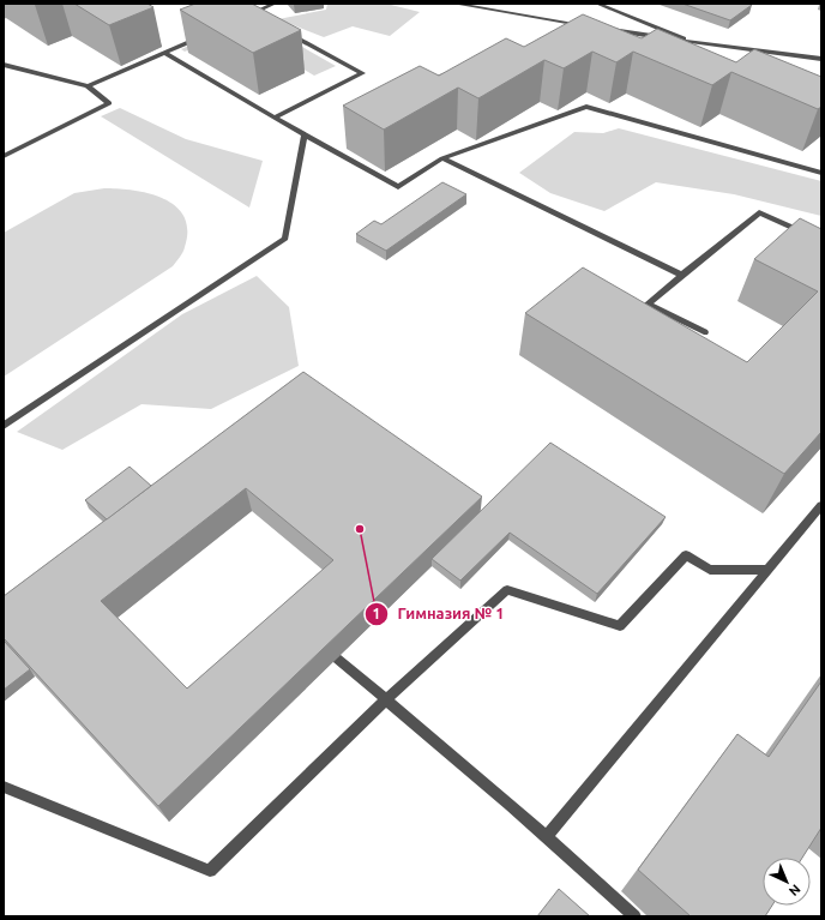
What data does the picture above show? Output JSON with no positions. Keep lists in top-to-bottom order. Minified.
{"places":["Гимназия № 1"],"north":"bottom right"}
